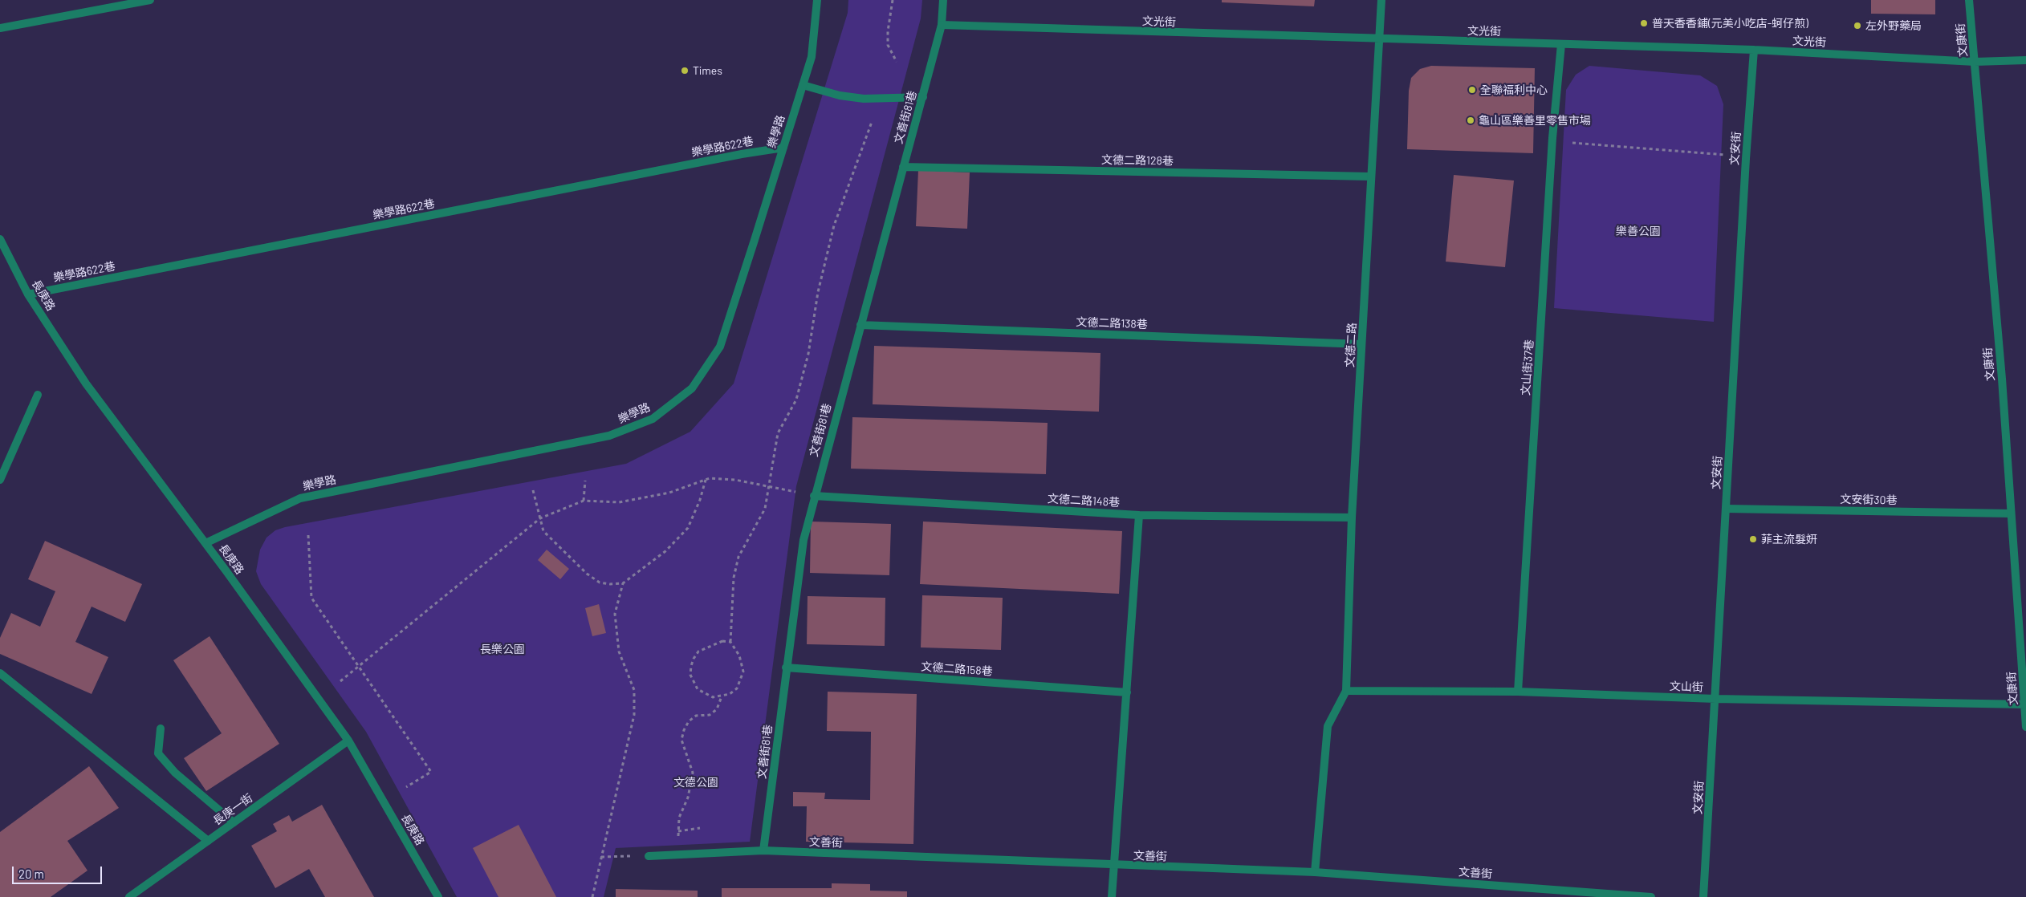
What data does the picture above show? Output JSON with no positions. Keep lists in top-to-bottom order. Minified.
{"streets":{"street":["文光街","文康街","文善街81巷","樂學路","樂學路622巷","文安街","文德二路128巷","長庚路","文德二路138巷","文德二路","文山街37巷","文安街30巷","文德二路148巷","文德二路158巷","文山街","長庚一街","文善街"]},"crossings":[["文光街","文康街"],["文光街","文善街81巷"],["文光街","文安街"],["文光街","文德二路"],["文光街","文山街37巷"],["文康街","文安街30巷"],["文康街","文山街"],["文善街81巷","文德二路128巷"],["文善街81巷","文德二路138巷"],["文善街81巷","文德二路148巷"],["文善街81巷","文德二路158巷"],["文善街81巷","文善街"],["樂學路","樂學路622巷"],["樂學路","長庚路"],["樂學路622巷","長庚路"],["文安街","文安街30巷"],["文安街","文山街"],["文德二路128巷","文德二路"],["長庚路","長庚一街"],["文德二路138巷","文德二路"],["文德二路","文德二路148巷"],["文德二路","文山街"],["文山街37巷","文山街"]],"parks":["樂善公園","長樂公園","文德公園"],"places":["普天香香鋪(元美小吃店-蚵仔煎)","左外野藥局","Times","全聯福利中心","龜山區樂善里零售市場","菲主流髮妍"],"scale_bar":"20 m"}
